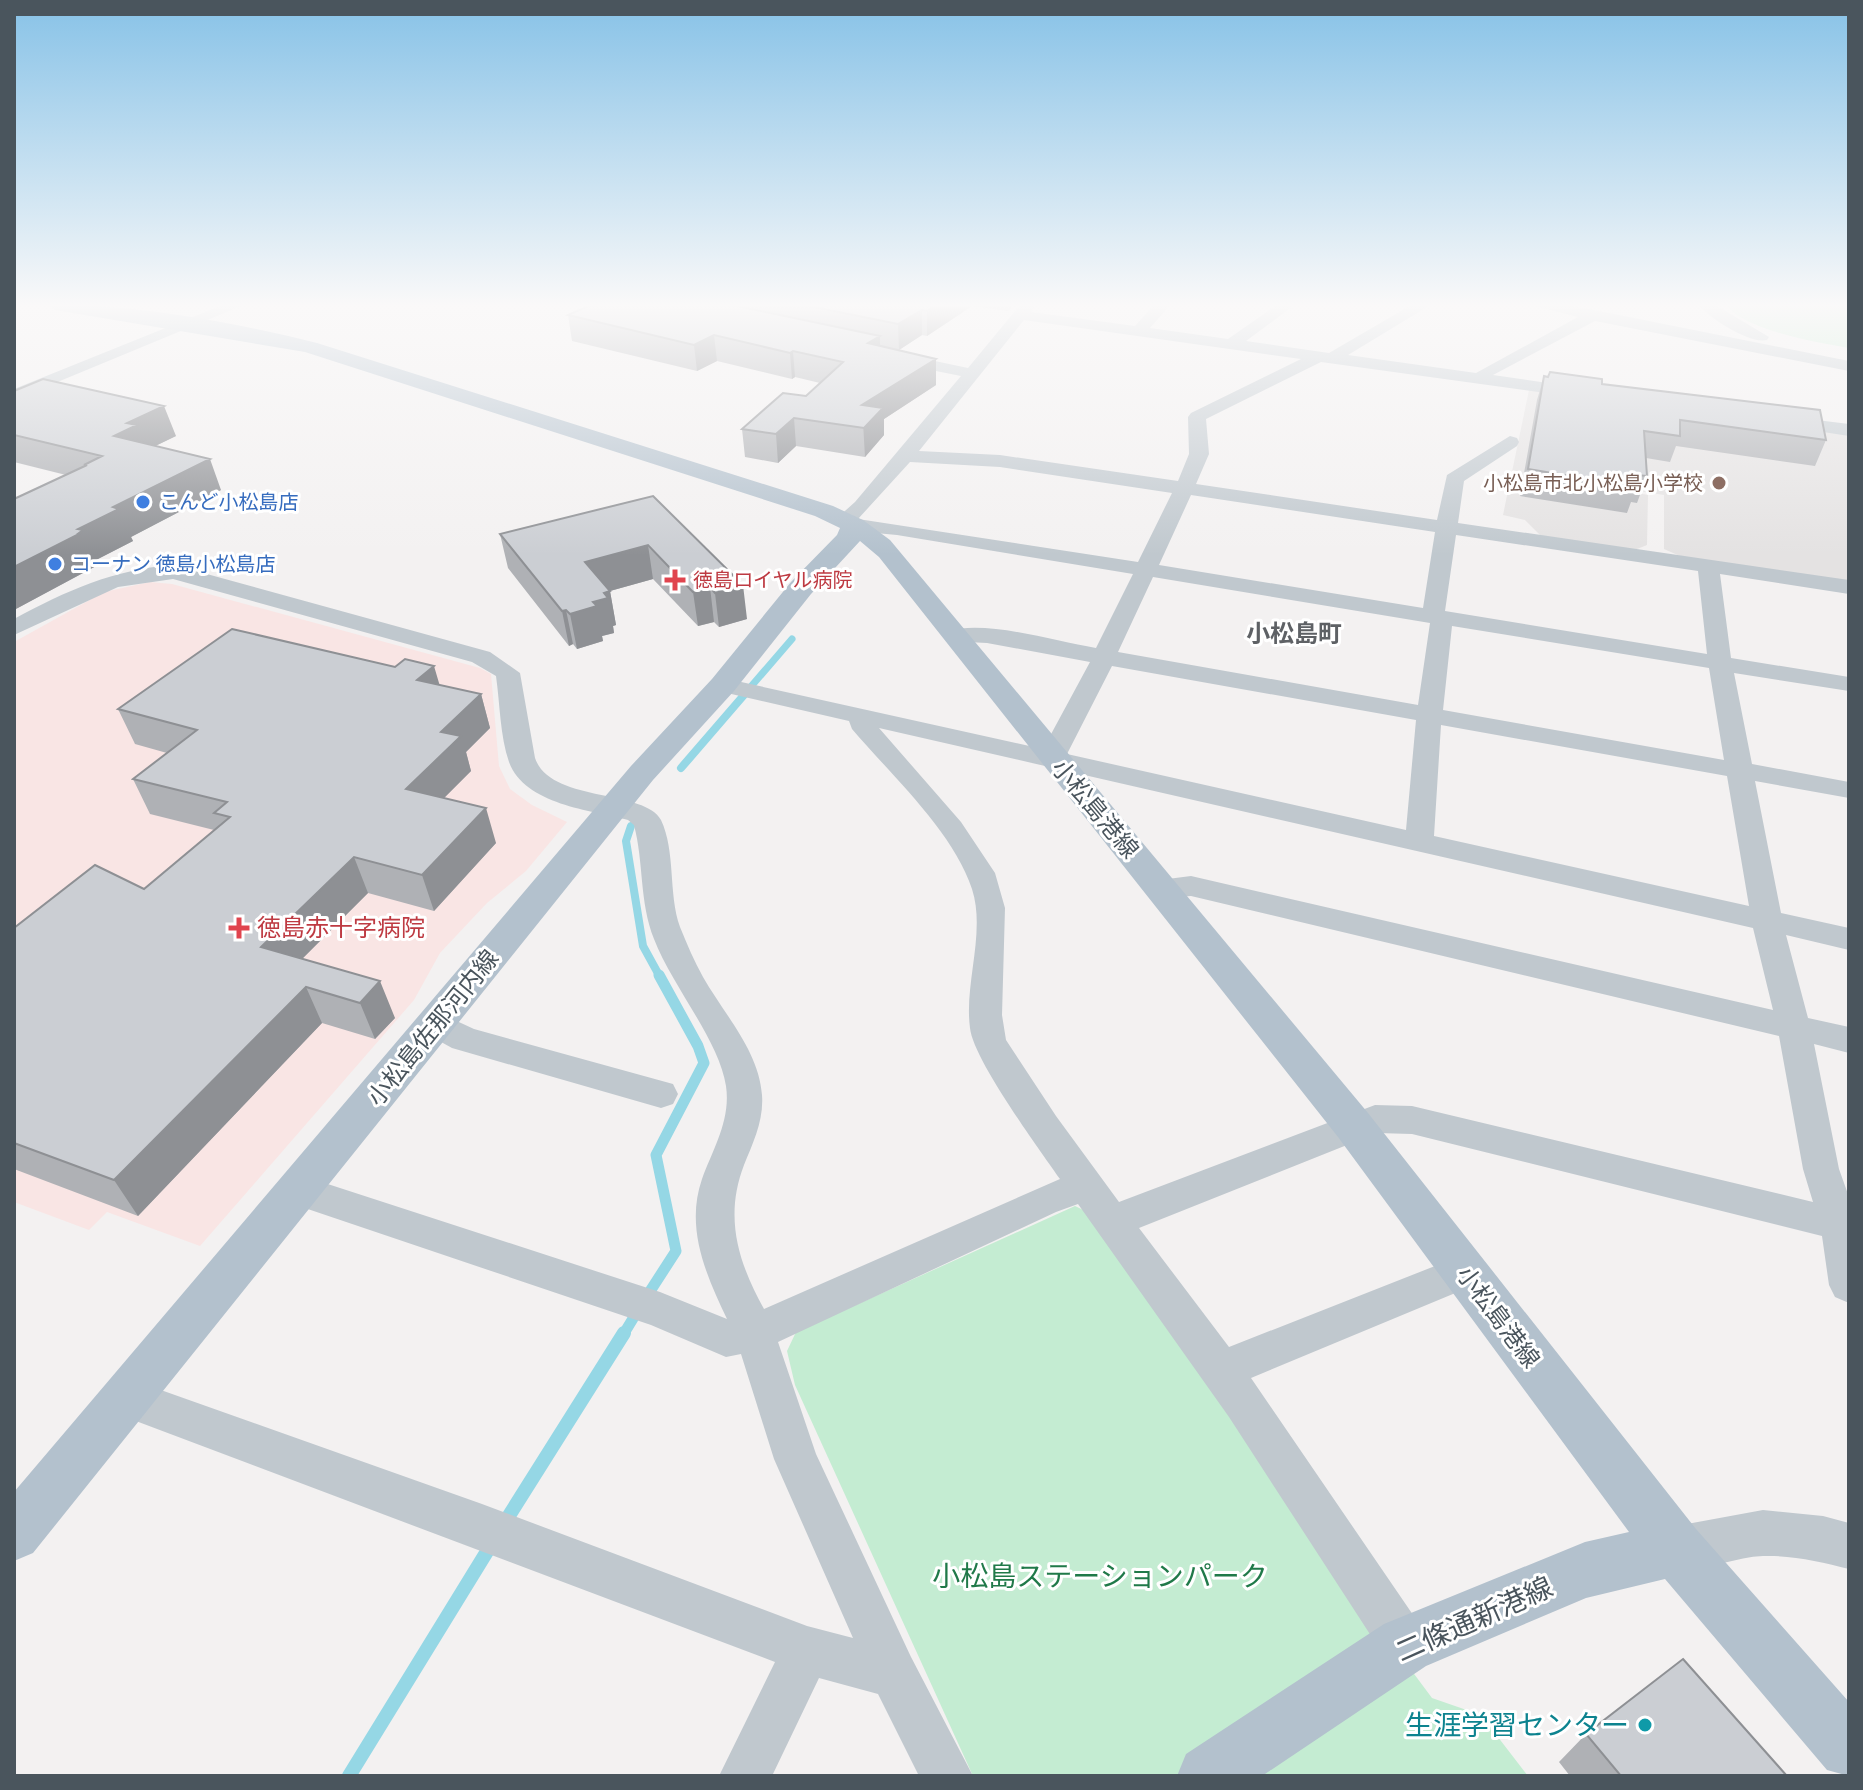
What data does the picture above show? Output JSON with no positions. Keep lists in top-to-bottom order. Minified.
{"streets":{"main road":["小松島港線","小松島佐那河内線","二條通新港線"]},"crossings":[["小松島港線","小松島佐那河内線"],["小松島港線","二條通新港線"]],"districts":["小松島町"],"parks":["小松島ステーションパーク"],"places":{"other":["小松島市北小松島小学校","こんど小松島店","コーナン 徳島小松島店","生涯学習センター"],"health":["徳島ロイヤル病院","徳島赤十字病院"]}}
